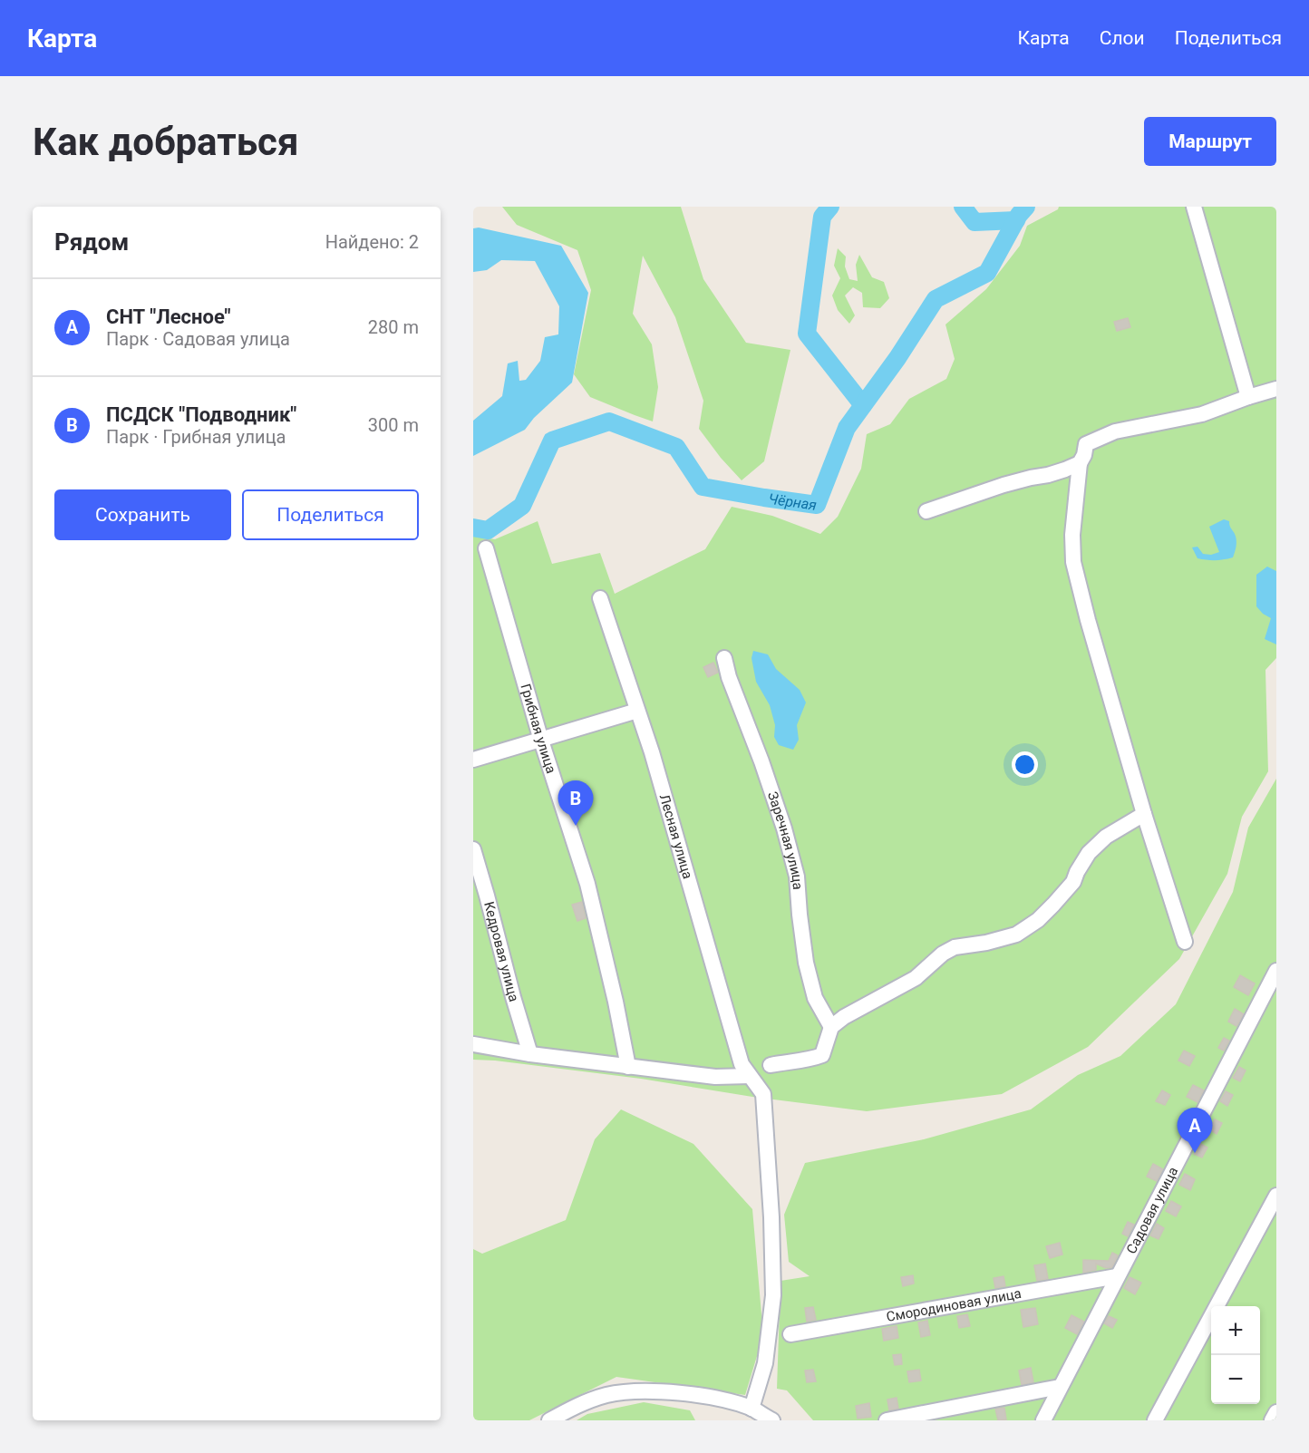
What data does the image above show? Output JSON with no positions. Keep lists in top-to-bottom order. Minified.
{"streets":{"street":["Грибная улица","Лесная улица","Заречная улица","Кедровая улица","Садовая улица","Смородиновая улица"]},"crossings":[["Садовая улица","Смородиновая улица"]],"water":["Чёрная"],"page":{"header":"Карта","nav":["Карта","Слои","Поделиться"],"buttons":["Маршрут",["Сохранить","Поделиться"]],"title":"Как добраться","heading":["Рядом","Найдено: 2"],"list":[{"mark":"A","name":"СНТ \"Лесное\"","note":"Парк · Садовая улица","value":"280 m"},{"mark":"B","name":"ПСДСК \"Подводник\"","note":"Парк · Грибная улица","value":"300 m"}],"pins":["B","A"],"map_buttons":["+","−"]}}
